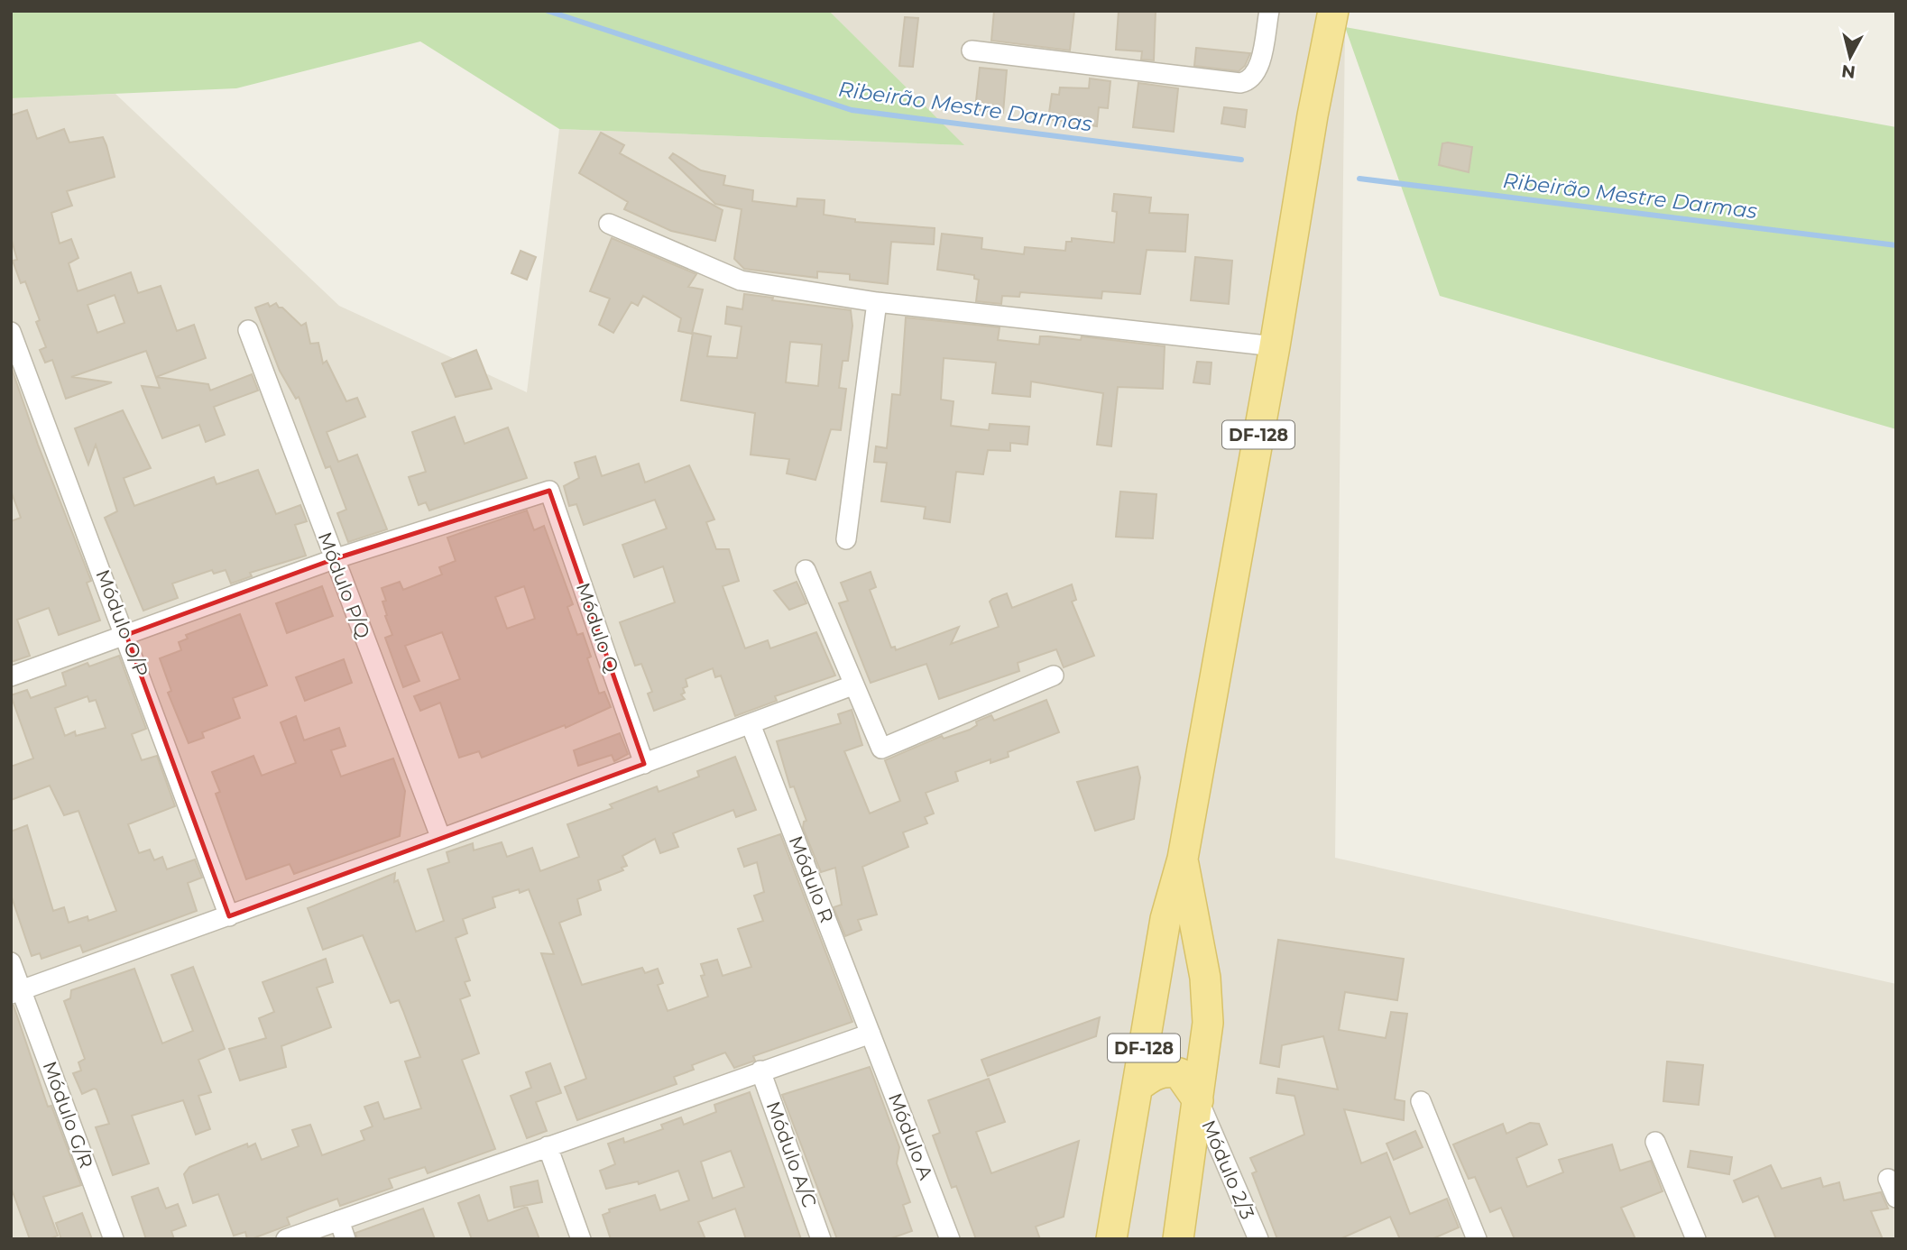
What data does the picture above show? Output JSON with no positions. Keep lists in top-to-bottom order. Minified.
{"streets":{"main road":["DF-128"],"street":["Módulo P/Q","Módulo O/P","Módulo Q","Módulo R","Módulo G/R","Módulo A","Módulo A/C","Módulo 2/3"]},"crossings":[["DF-128","Módulo 2/3"],["Módulo P/Q","Módulo Q"],["Módulo R","Módulo A"]],"water":["Ribeirão Mestre Darmas"],"north":"bottom"}
